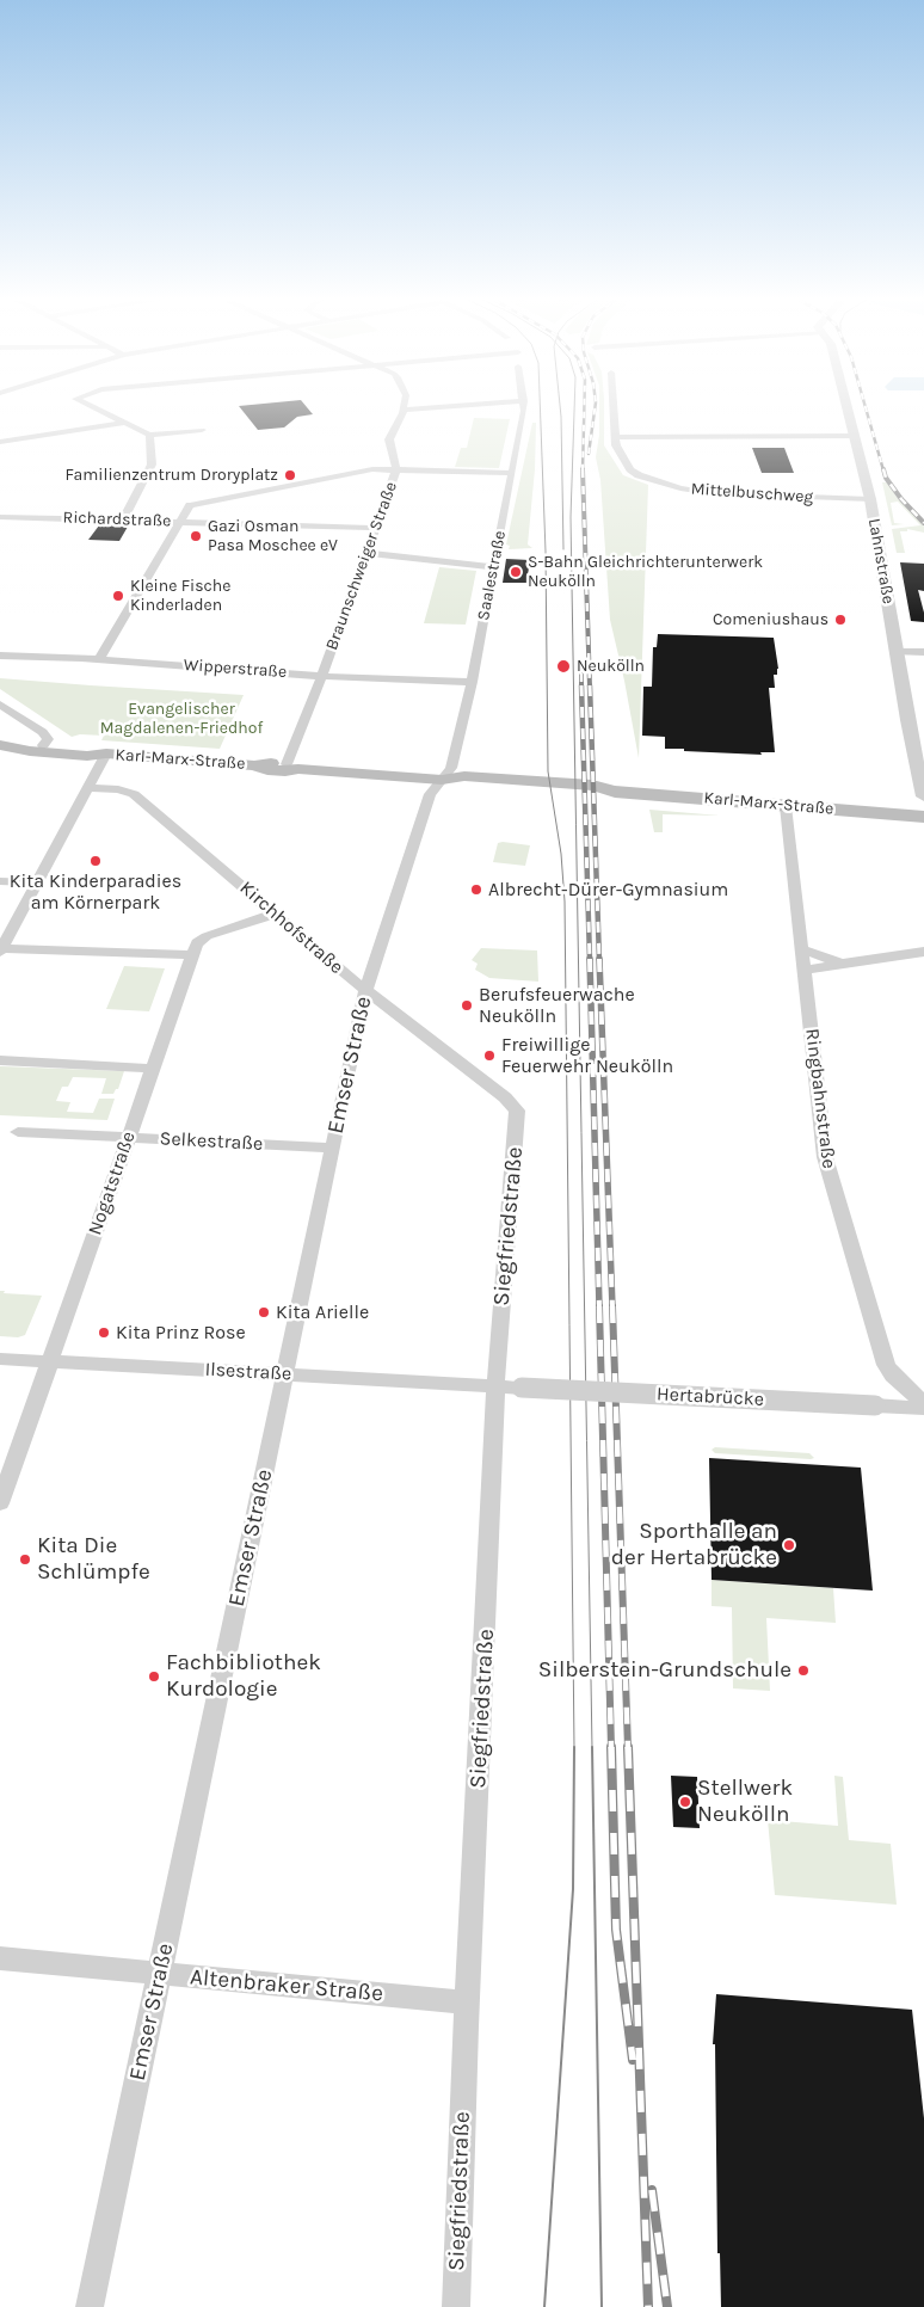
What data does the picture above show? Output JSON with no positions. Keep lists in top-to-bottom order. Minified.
{"streets":{"main road":["Karl-Marx-Straße"],"street":["Mittelbuschweg","Richardstraße","Lahnstraße","Braunschweiger Straße","Saalestraße","Wipperstraße","Kirchhofstraße","Emser Straße","Ringbahnstraße","Selkestraße","Nogatstraße","Siegfriedstraße","Ilsestraße","Hertabrücke","Altenbraker Straße"]},"crossings":[["Mittelbuschweg","Lahnstraße"],["Richardstraße","Braunschweiger Straße"],["Braunschweiger Straße","Wipperstraße"],["Braunschweiger Straße","Karl-Marx-Straße"],["Saalestraße","Wipperstraße"],["Saalestraße","Karl-Marx-Straße"],["Saalestraße","Emser Straße"],["Karl-Marx-Straße","Emser Straße"],["Karl-Marx-Straße","Ringbahnstraße"],["Kirchhofstraße","Emser Straße"],["Kirchhofstraße","Nogatstraße"],["Kirchhofstraße","Siegfriedstraße"],["Emser Straße","Selkestraße"],["Emser Straße","Ilsestraße"],["Emser Straße","Altenbraker Straße"],["Selkestraße","Nogatstraße"],["Nogatstraße","Ilsestraße"],["Siegfriedstraße","Ilsestraße"],["Siegfriedstraße","Hertabrücke"],["Siegfriedstraße","Altenbraker Straße"],["Ilsestraße","Hertabrücke"]],"parks":["Evangelischer Magdalenen-Friedhof"],"places":["Familienzentrum Droryplatz","Gazi Osman Pasa Moschee eV","S-Bahn Gleichrichterunterwerk Neukölln","Kleine Fische Kinderladen","Comeniushaus","Neukölln","Kita Kinderparadies am Körnerpark","Albrecht-Dürer-Gymnasium","Berufsfeuerwache Neukölln","Freiwillige Feuerwehr Neukölln","Kita Arielle","Kita Prinz Rose","Sporthalle an der Hertabrücke","Kita Die Schlümpfe","Silberstein-Grundschule","Fachbibliothek Kurdologie","Stellwerk Neukölln"]}
